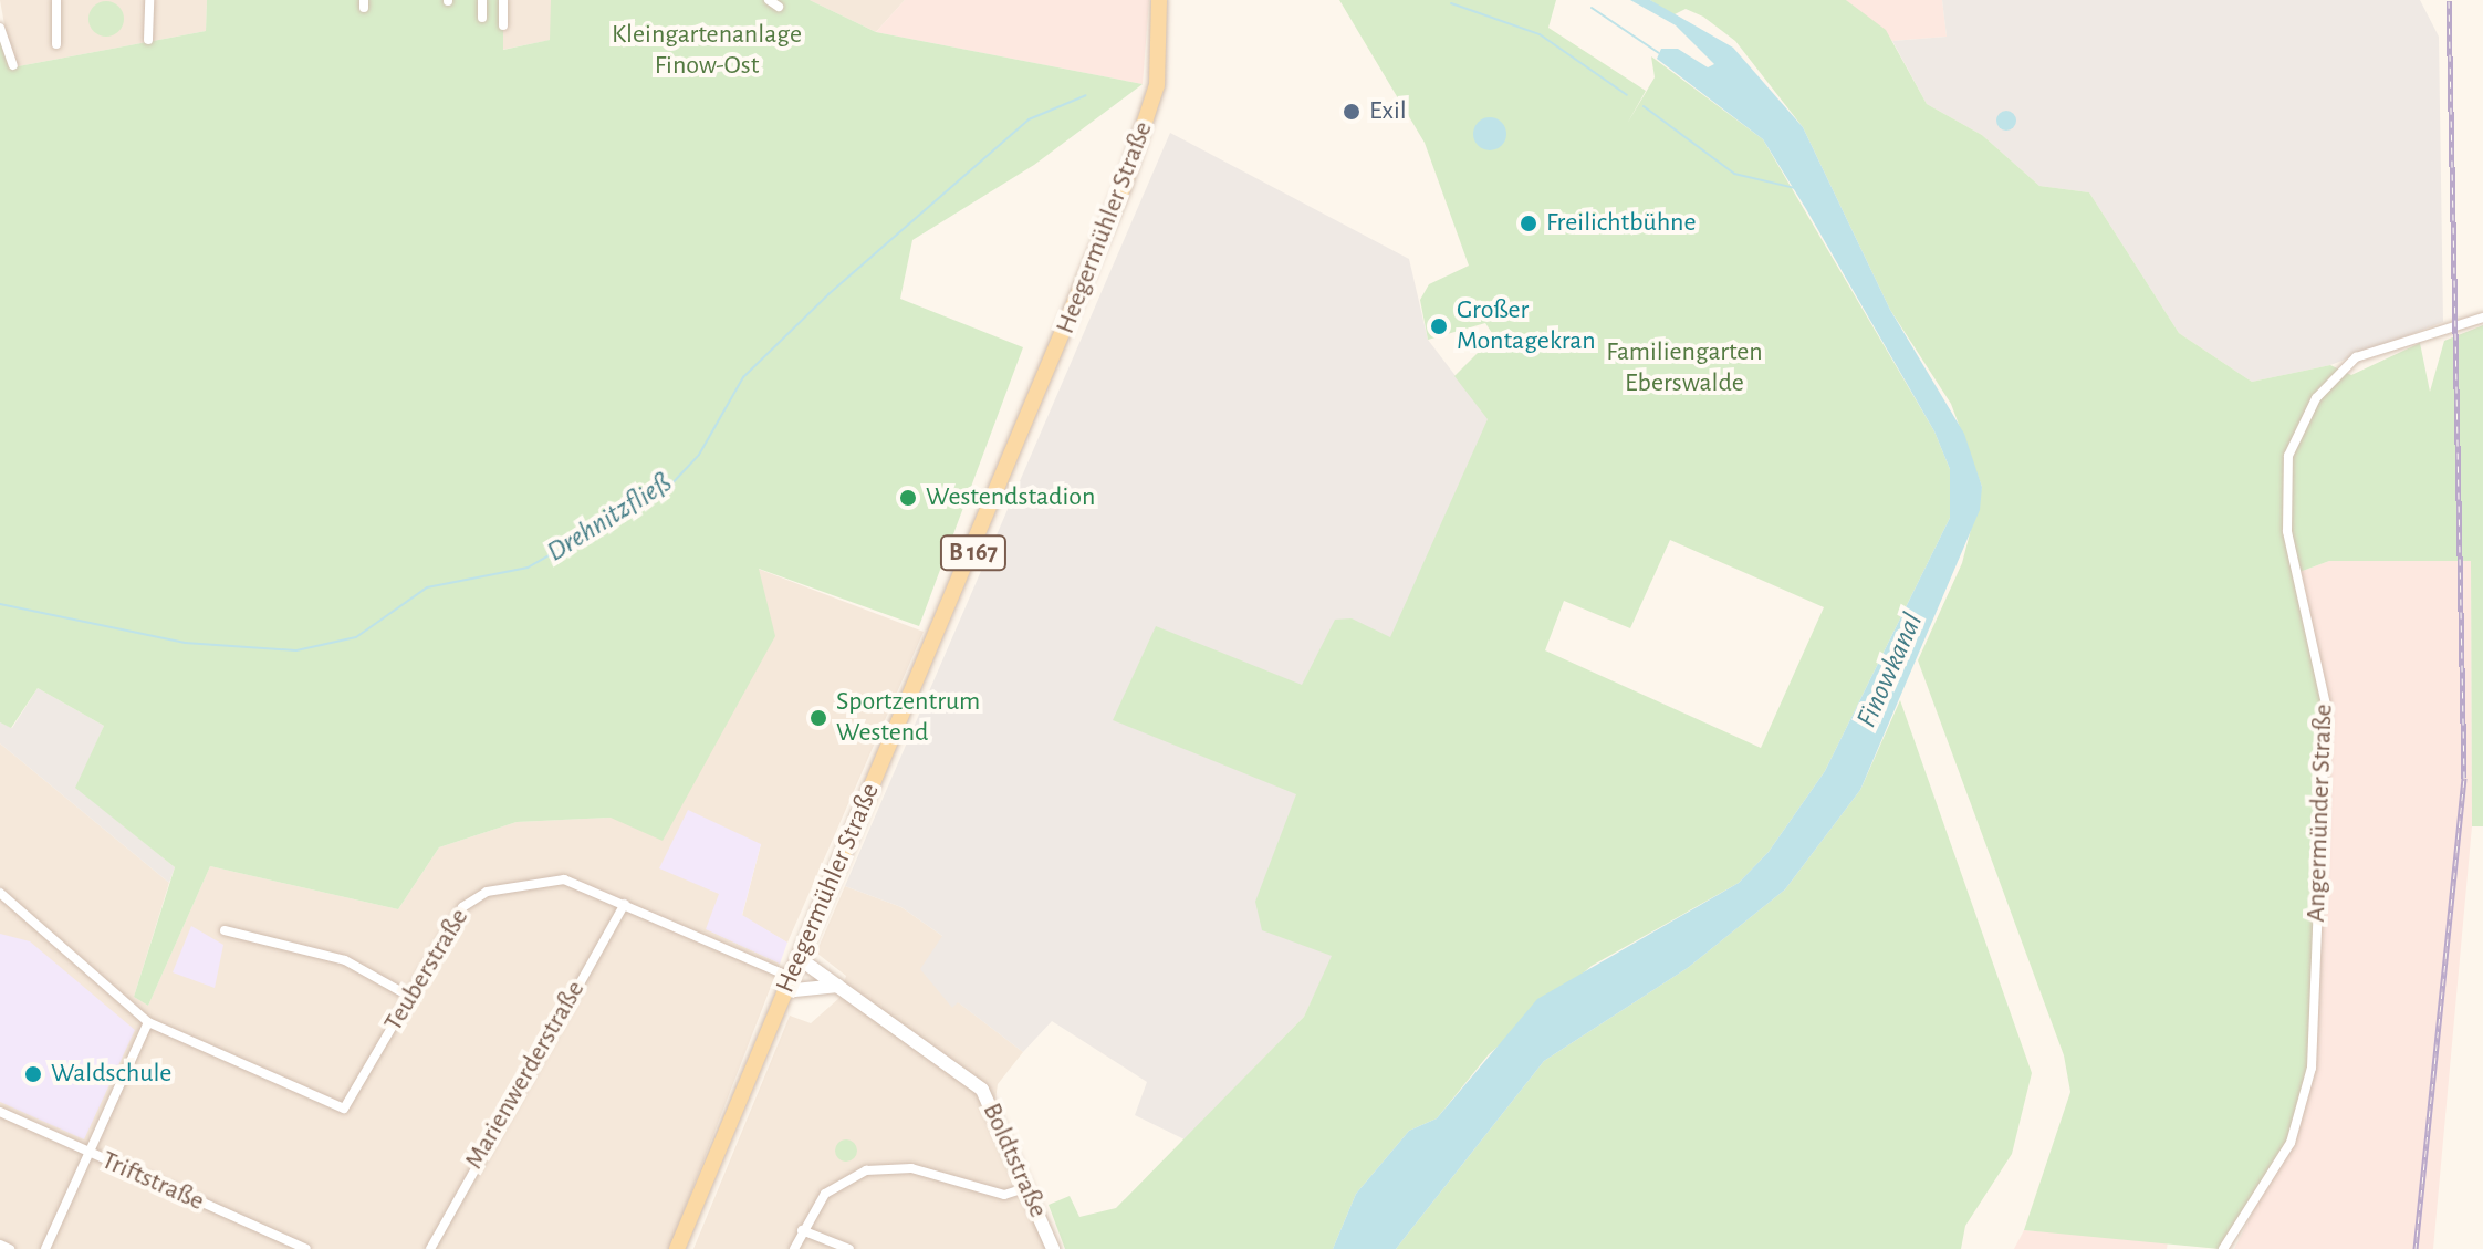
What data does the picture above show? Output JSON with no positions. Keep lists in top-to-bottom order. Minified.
{"streets":{"main road":["Heegermühler Straße","B 167","Boldtstraße"],"street":["Angermünder Straße","Teuberstraße","Marienwerderstraße","Triftstraße"]},"crossings":[["Heegermühler Straße","Teuberstraße"],["Heegermühler Straße","Boldtstraße"],["Teuberstraße","Marienwerderstraße"]],"water":["Drehnitzfließ","Finowkanal"],"parks":["Kleingartenanlage Finow-Ost","Familiengarten Eberswalde"],"places":["Exil","Freilichtbühne","Großer Montagekran","Westendstadion","Sportzentrum Westend","Waldschule"]}
